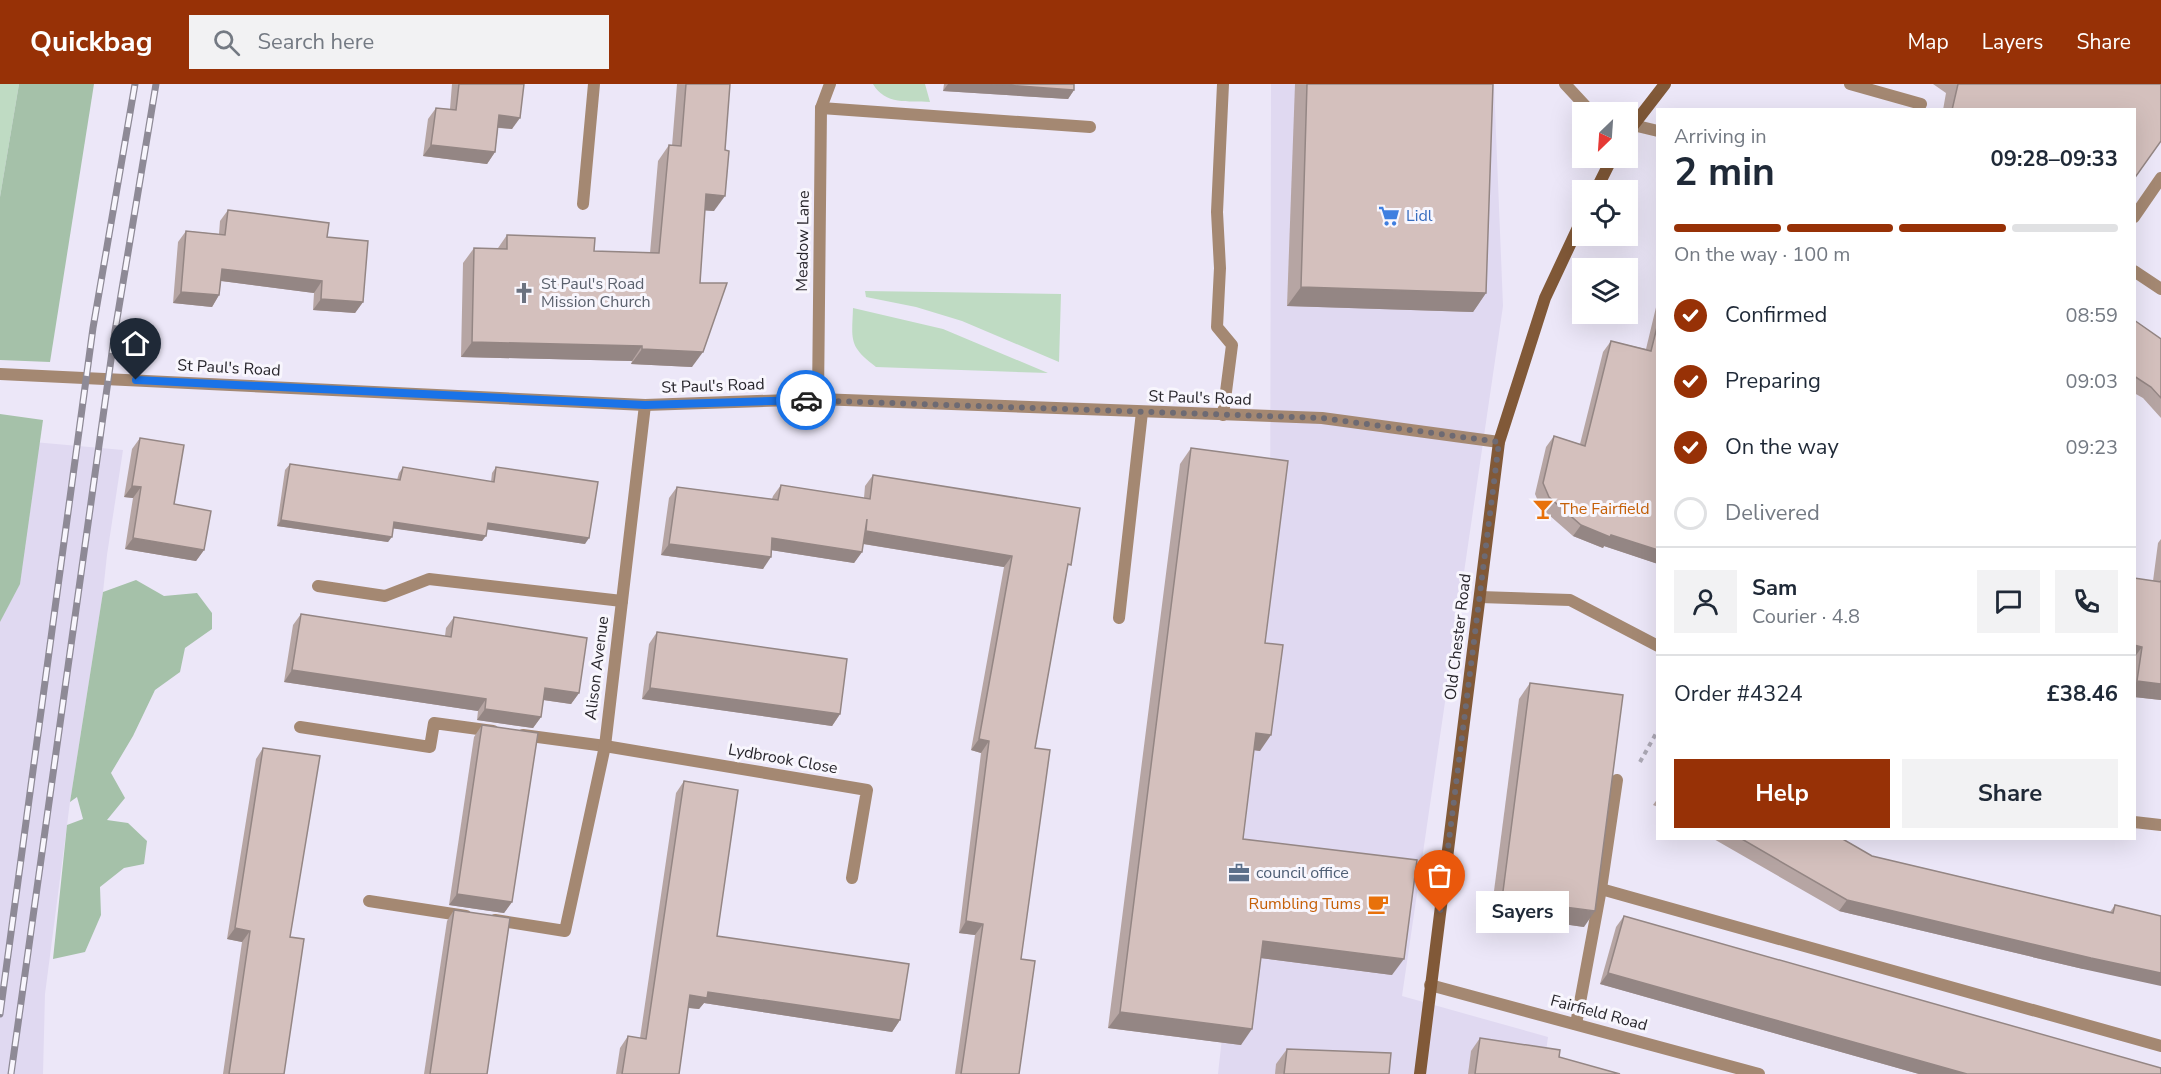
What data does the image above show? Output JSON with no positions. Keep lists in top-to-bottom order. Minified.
{"streets":{"main road":["Old Chester Road"],"street":["Meadow Lane","St Paul's Road","Alison Avenue","Lydbrook Close","Fairfield Road"]},"crossings":[["Meadow Lane","St Paul's Road"],["St Paul's Road","Old Chester Road"],["St Paul's Road","Alison Avenue"],["Old Chester Road","Fairfield Road"],["Alison Avenue","Lydbrook Close"]],"places":{"supermarket":["Lidl"],"church":["St Paul's Road Mission Church"],"bar":["The Fairfield"],"office":["council office"],"cafe":["Rumbling Tums"],"other":["Sayers"]},"north":"bottom left","page":{"header":"Quickbag","search":"Search here","nav":["Map","Layers","Share"],"heading":["2 min","Arriving in","09:28–09:33"],"panel":["Sam","Courier · 4.8","Order #4324","£38.46"],"bar":"On the way · 100 m","list":[["Confirmed","08:59"],["Preparing","09:03"],["On the way","09:23"],"Delivered"],"buttons":["Help","Share"],"bubble":"Sayers"}}
